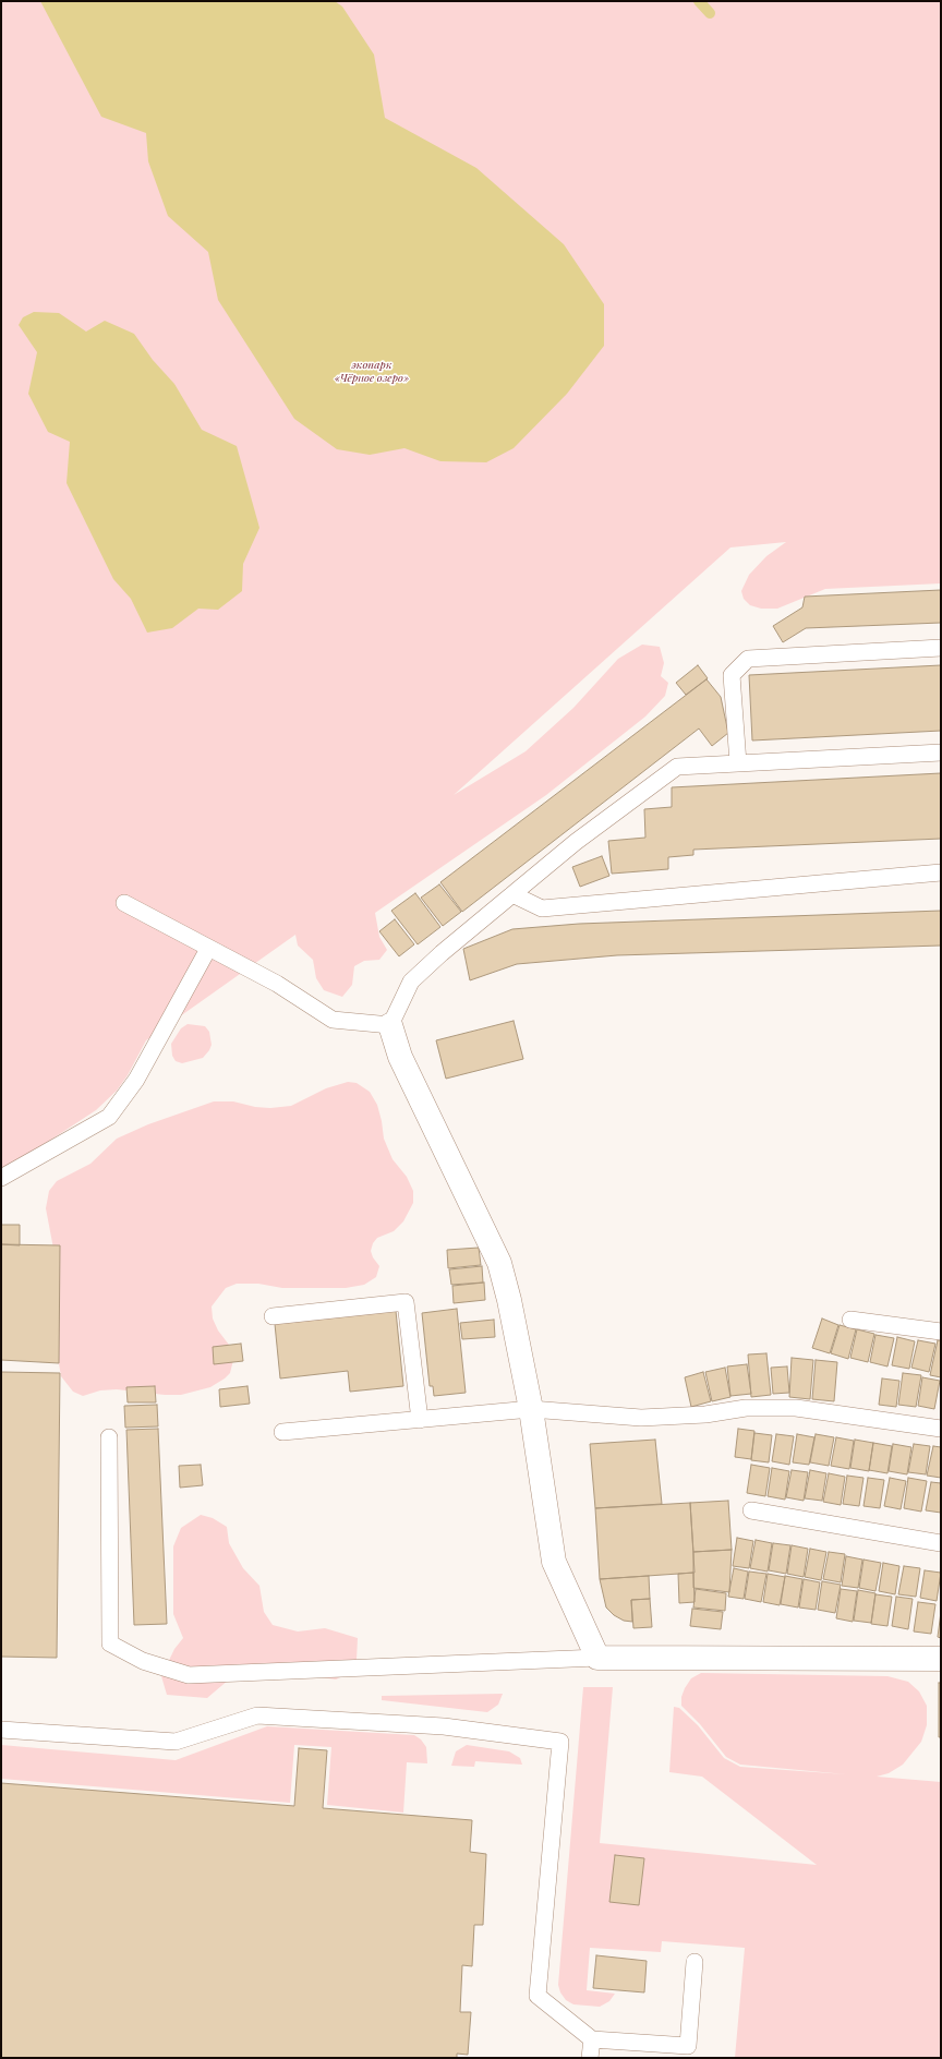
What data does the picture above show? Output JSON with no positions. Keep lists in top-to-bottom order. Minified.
{"parks":["экопарк «Чёрное озеро»"]}
